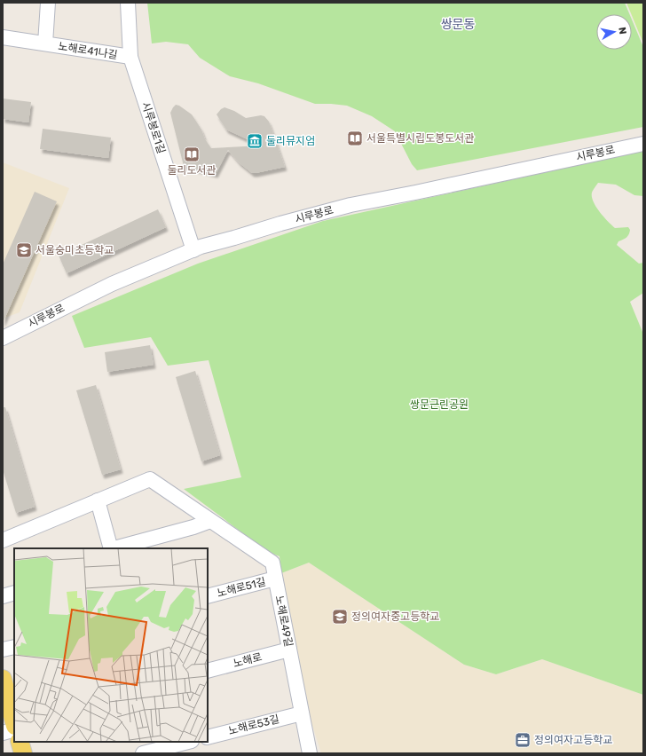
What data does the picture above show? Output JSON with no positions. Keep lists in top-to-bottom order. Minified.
{"streets":{"street":["노해로41나길","시루봉로1길","시루봉로","노해로51길","노해로49길","노해로","노해로53길"]},"crossings":[["노해로41나길","시루봉로1길"],["시루봉로1길","시루봉로"],["노해로51길","노해로49길"],["노해로49길","노해로"],["노해로49길","노해로53길"]],"districts":["쌍문동"],"parks":["쌍문근린공원"],"places":{"library":["서울특별시립도봉도서관","둘리도서관"],"museum":["둘리뮤지엄"],"school or university":["서울숭미초등학교","정의여자중고등학교"],"office":["정의여자고등학교"]},"north":"right"}
